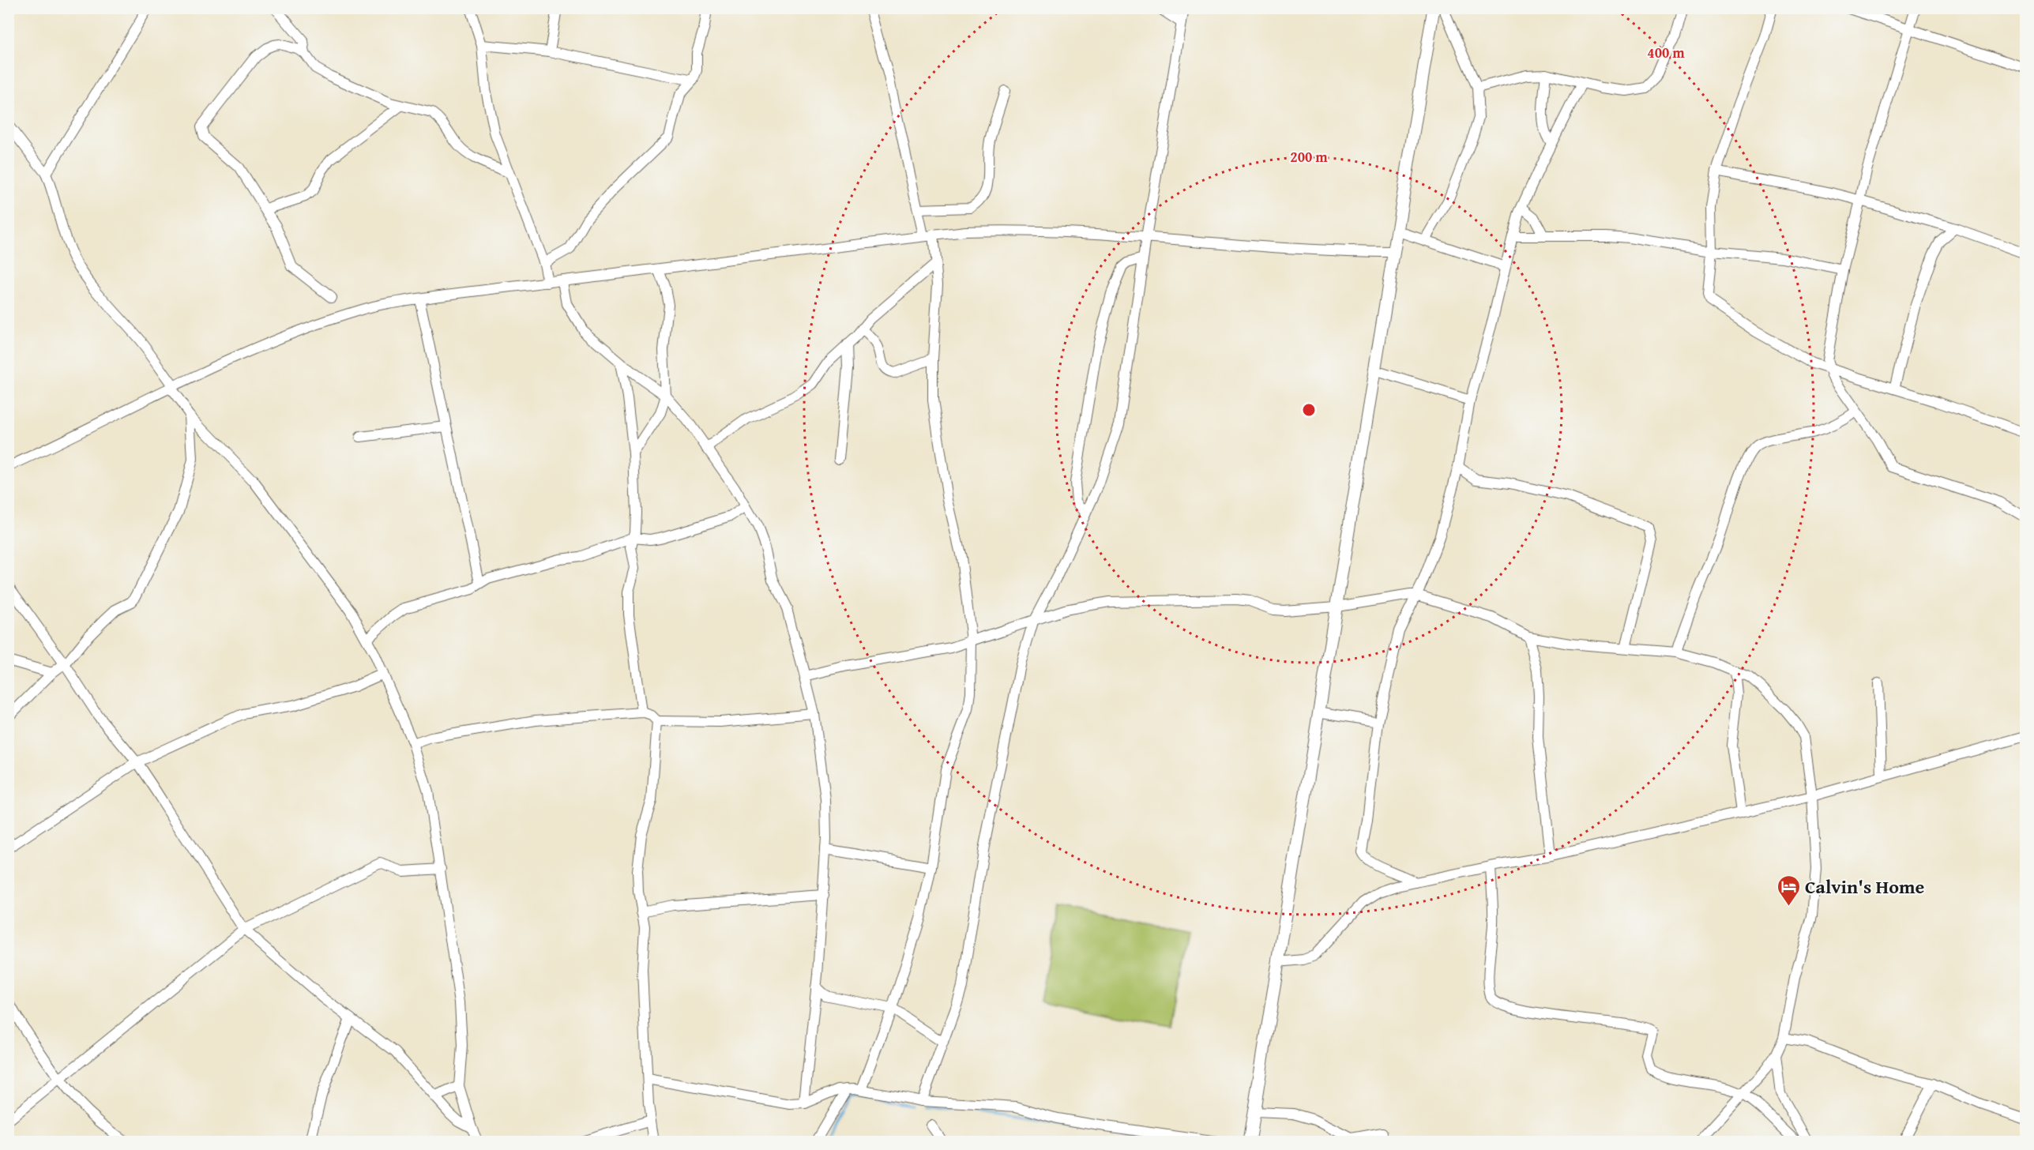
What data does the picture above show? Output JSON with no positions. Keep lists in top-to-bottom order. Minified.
{"places":{"hotel":["Calvin's Home"]},"rings":["400 m","200 m"]}
